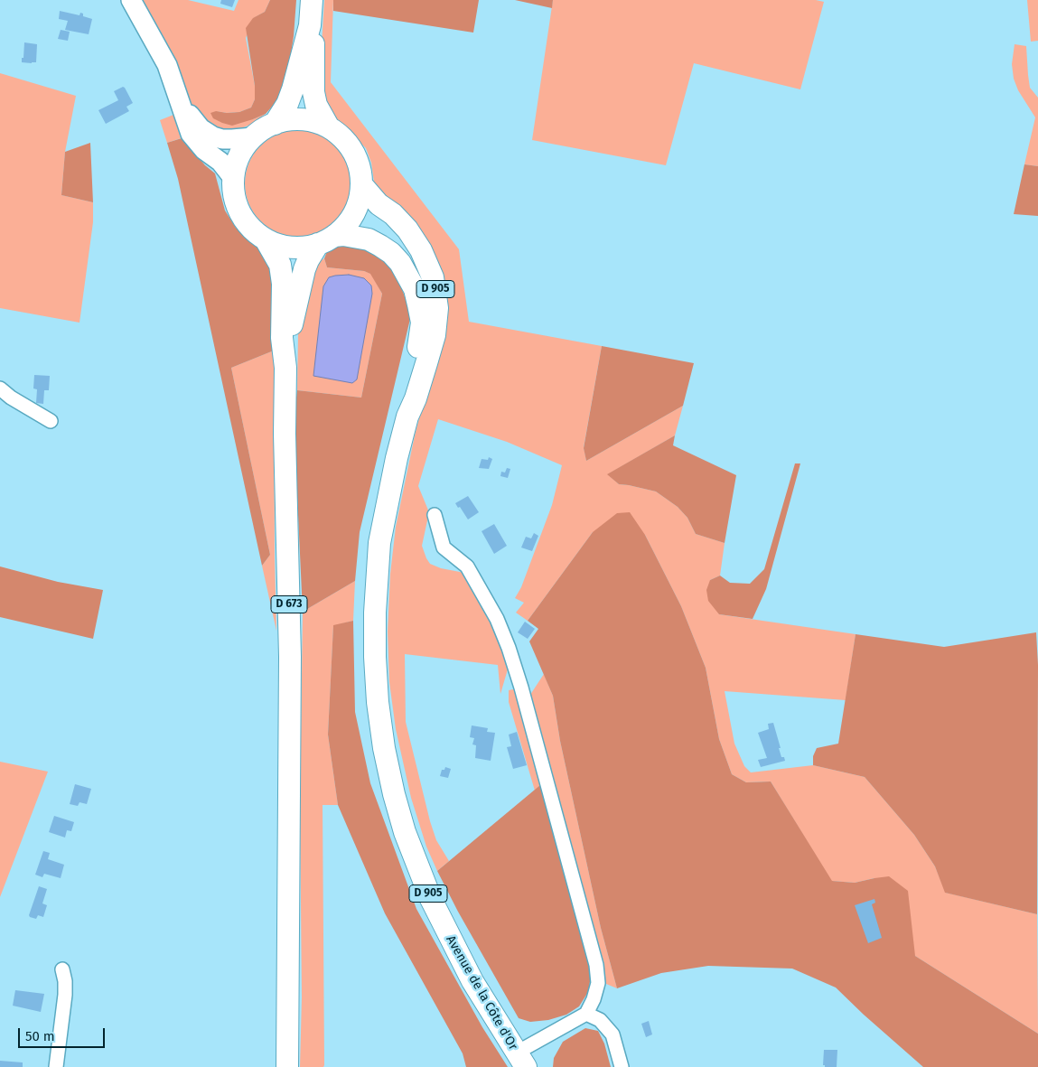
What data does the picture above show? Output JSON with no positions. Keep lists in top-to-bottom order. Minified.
{"streets":{"main road":["D 905","D 673","Avenue de la Côte d'Or"]},"crossings":[["D 673","Avenue de la Côte d'Or"]],"scale_bar":"50 m"}
